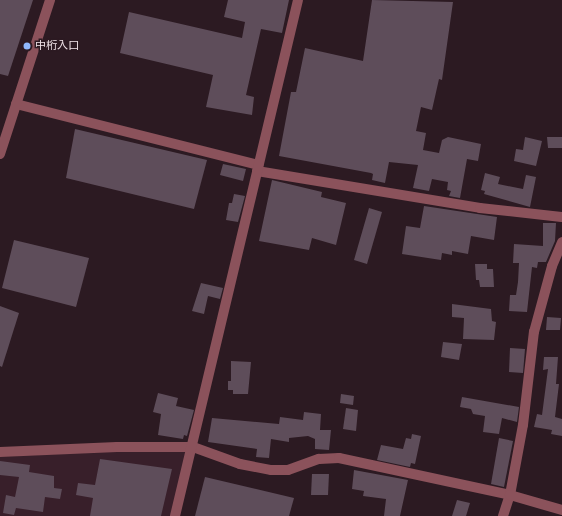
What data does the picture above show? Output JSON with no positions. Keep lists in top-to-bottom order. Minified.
{"places":["中桁入口"]}
